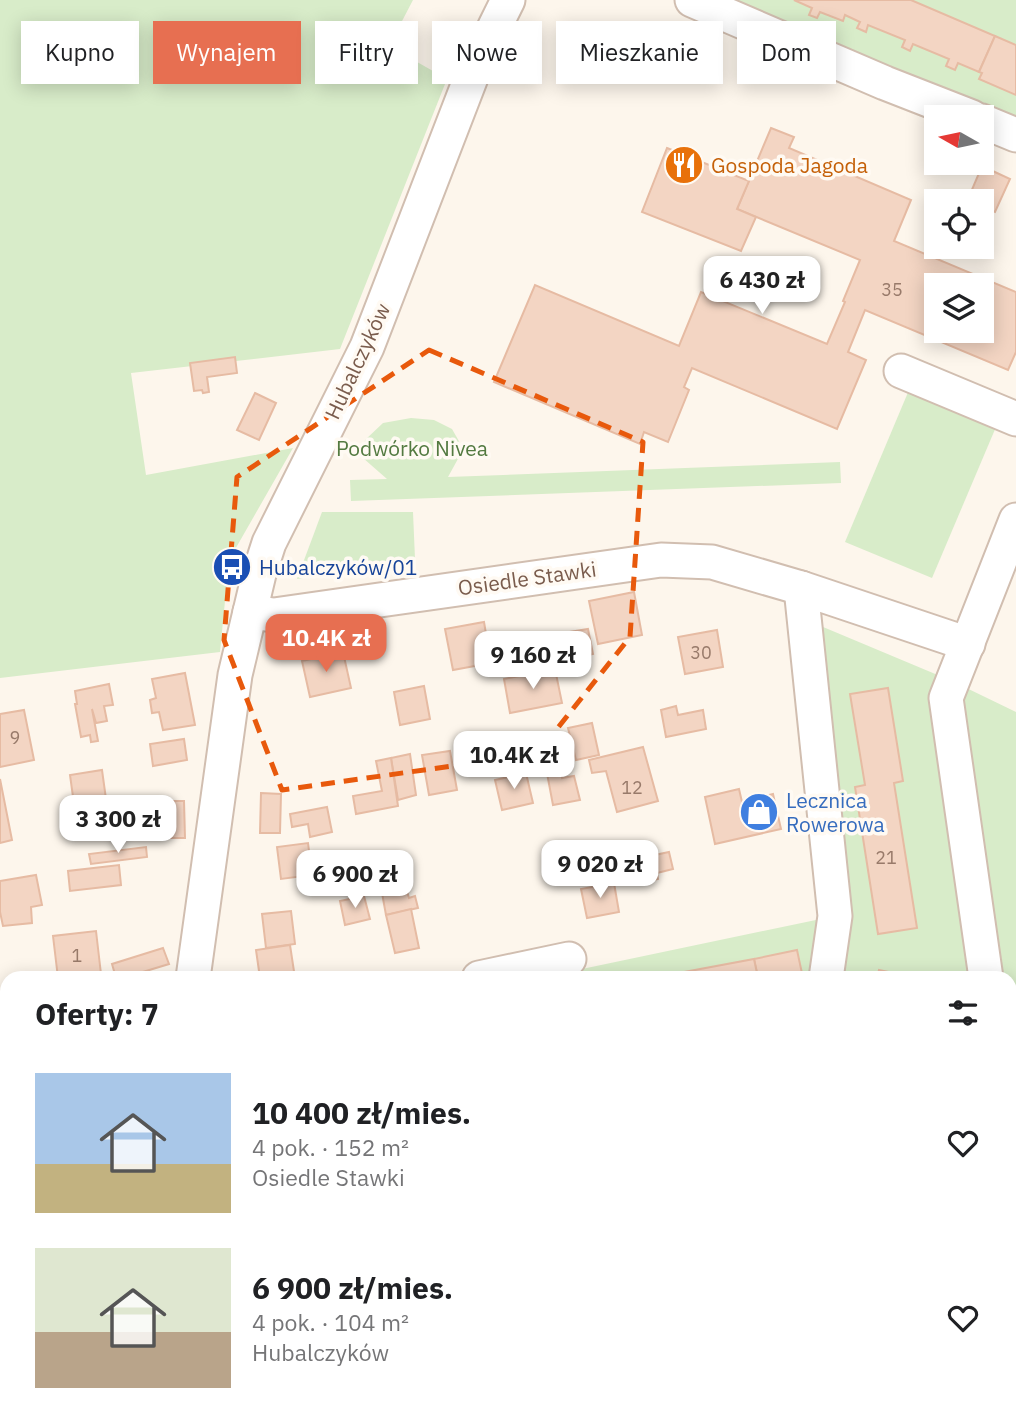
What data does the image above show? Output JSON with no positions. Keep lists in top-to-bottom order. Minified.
{"streets":{"street":["Hubalczyków","Osiedle Stawki"]},"crossings":[["Hubalczyków","Osiedle Stawki"]],"parks":["Podwórko Nivea"],"places":{"restaurant":["Gospoda Jagoda"],"bus stop":["Hubalczyków/01"],"shop":["Lecznica Rowerowa"]},"house_numbers":["35","30","9","12","21","1"],"north":"left","page":{"chip":["Kupno","Wynajem","Filtry","Nowe","Mieszkanie","Dom"],"price":["6 430 zł","10.4K zł","9 160 zł","10.4K zł","3 300 zł","9 020 zł","6 900 zł"],"heading":"Oferty: 7","list":[{"name":"10 400 zł/mies.","note":"4 pok. · 152 m² · Osiedle Stawki"},{"name":"6 900 zł/mies.","note":"4 pok. · 104 m² · Hubalczyków"}]}}
